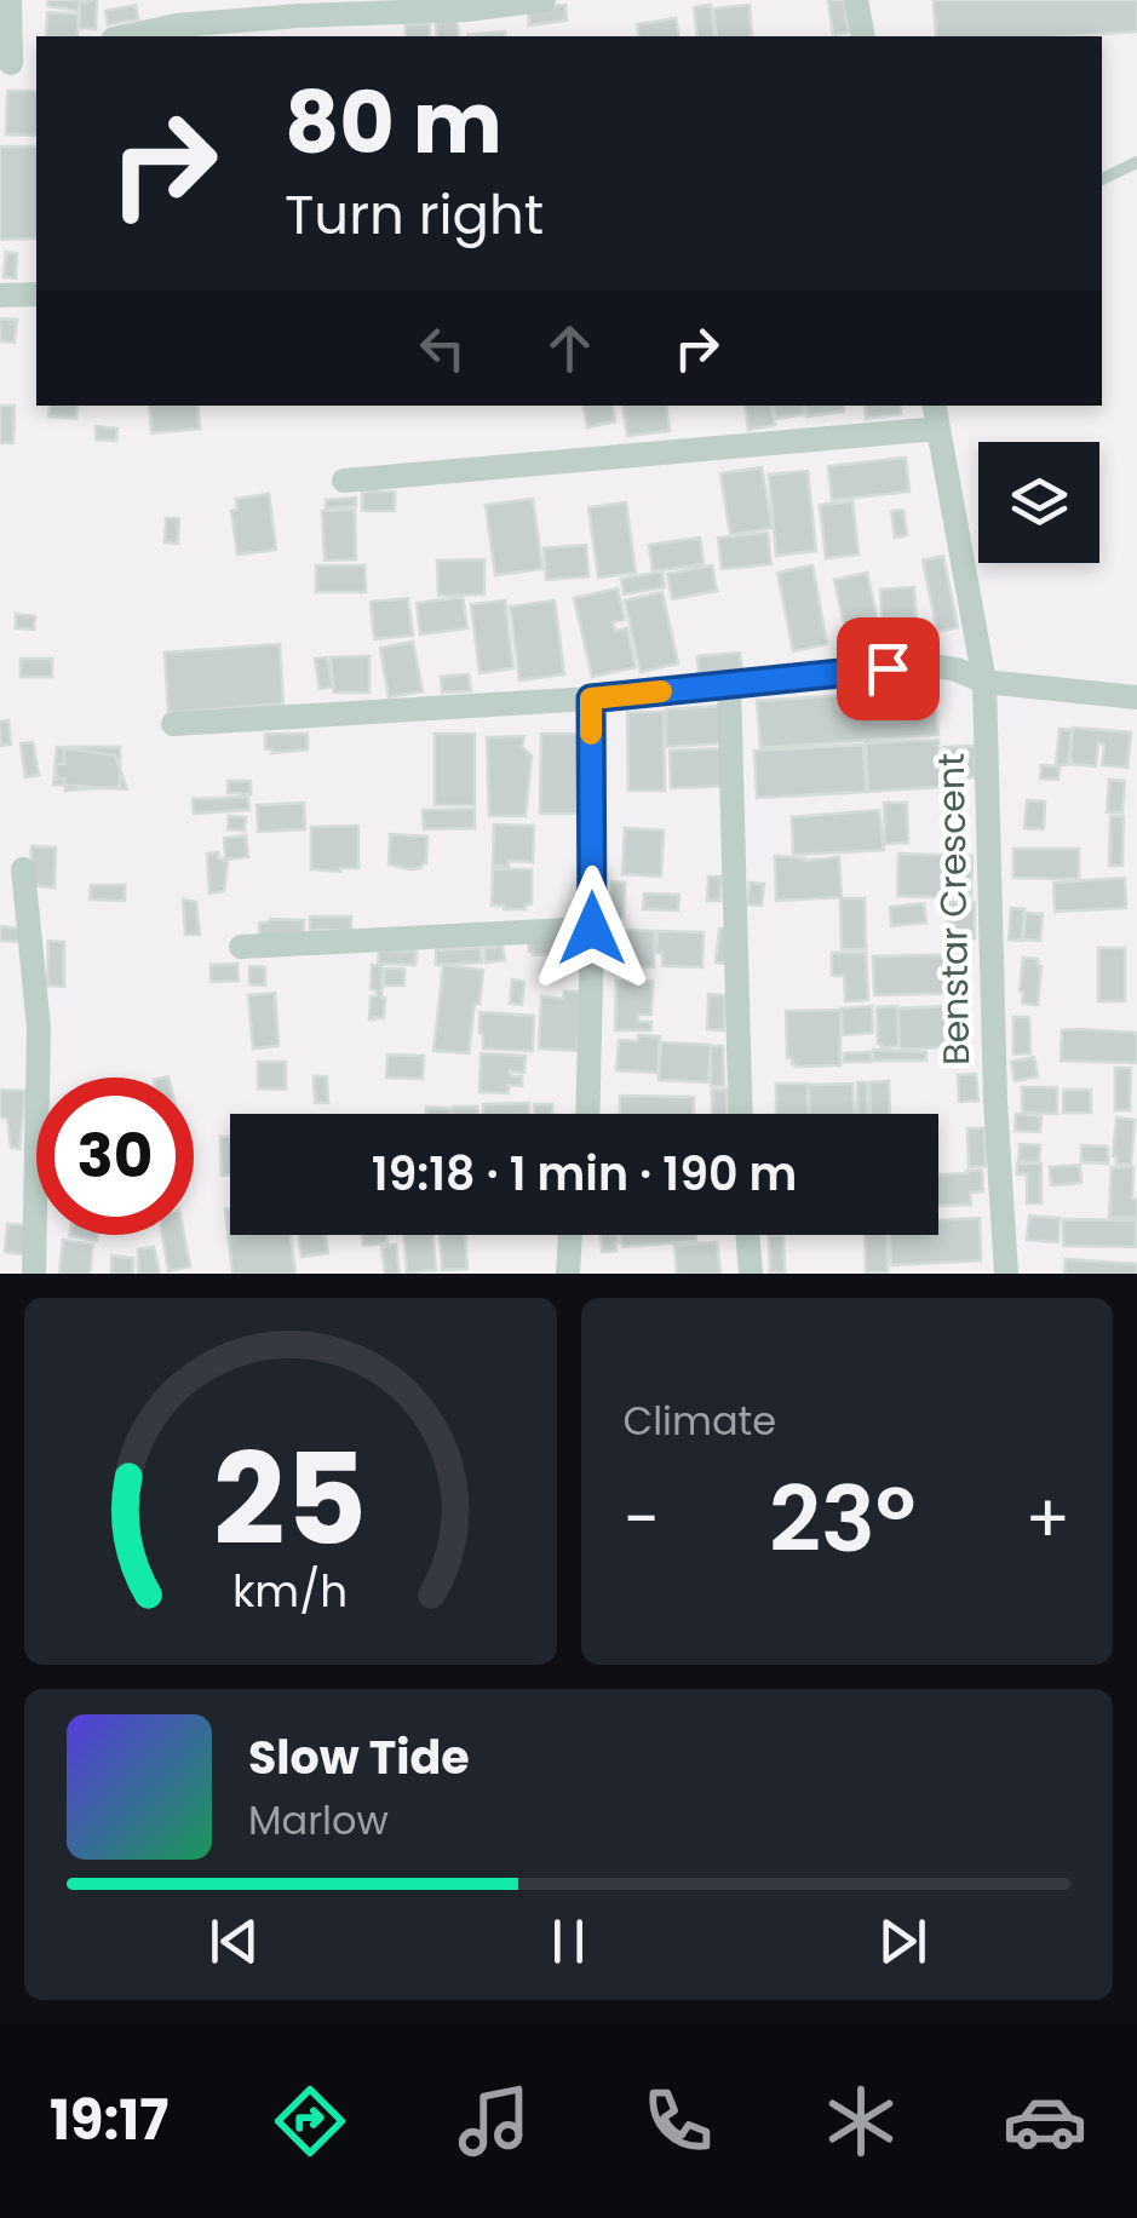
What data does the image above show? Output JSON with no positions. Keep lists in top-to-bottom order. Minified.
{"streets":{"street":["Benstar Crescent"]},"page":{"turn":["80 m","Turn right"],"limit":"30","trip":"19:18 · 1 min · 190 m","tile":"Climate","heat":["−","23°","+"],"song":["Slow Tide","Marlow"],"tabs":"19:17","gauge":["25","km/h"]}}
